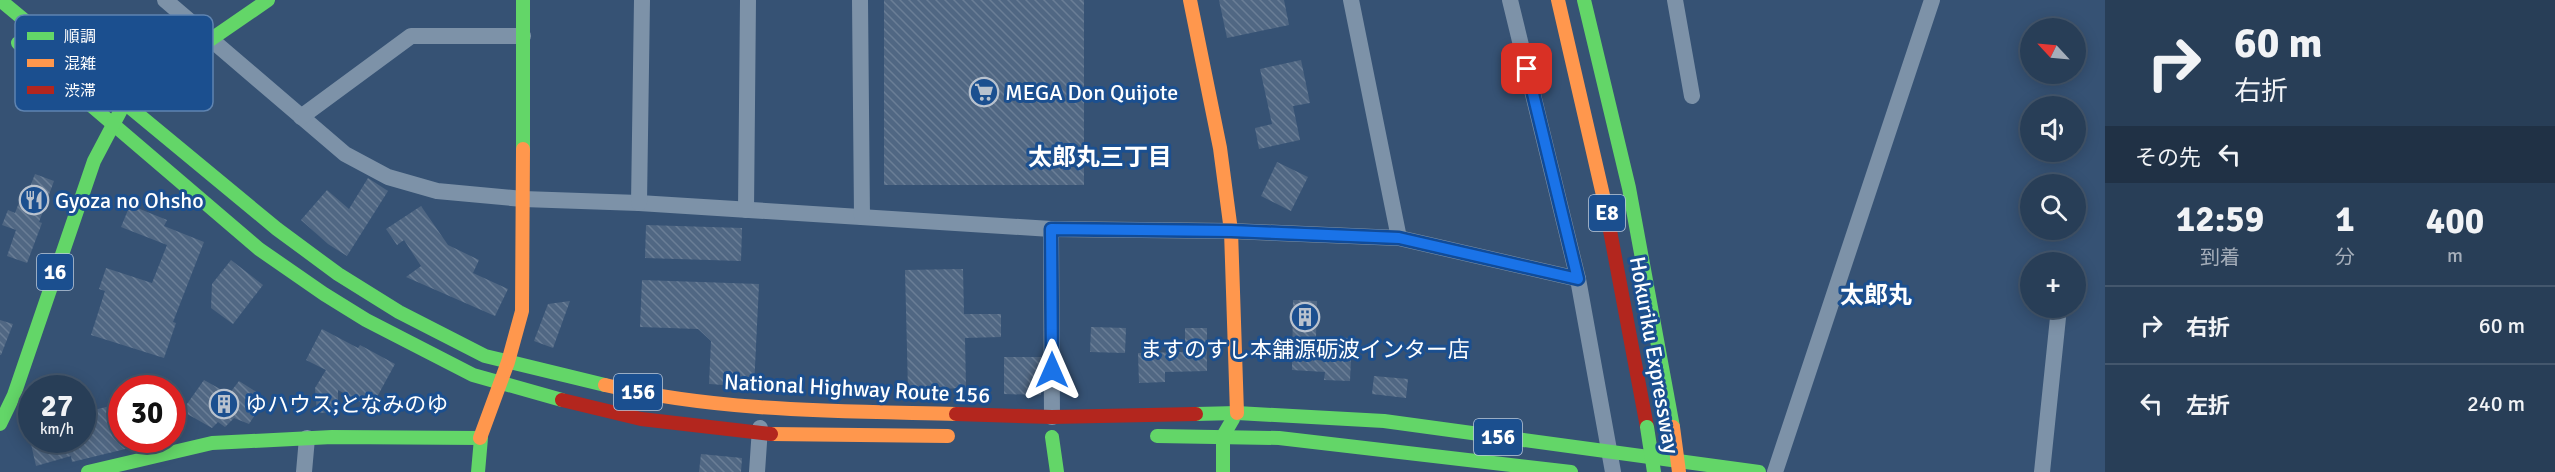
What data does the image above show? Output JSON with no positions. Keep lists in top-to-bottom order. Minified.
{"streets":{"main road":["E8","16","Hokuriku Expressway","National Highway Route 156","156"]},"crossings":[["16","National Highway Route 156"]],"districts":["太郎丸三丁目","太郎丸"],"places":{"supermarket":["MEGA Don Quijote"],"restaurant":["Gyoza no Ohsho"],"building":["ますのすし本舗源砺波インター店","ゆハウス;となみのゆ"]},"legend":["順調","混雑","渋滞"],"north":"top left","page":{"turn":["60 m","右折"],"map_buttons":"+","then":"その先","eta":["12:59","到着","1","分","400","m"],"list":[{"name":"右折","value":"60 m"},{"name":"左折","value":"240 m"}],"speed":"27 km/h","limit":"30"}}
